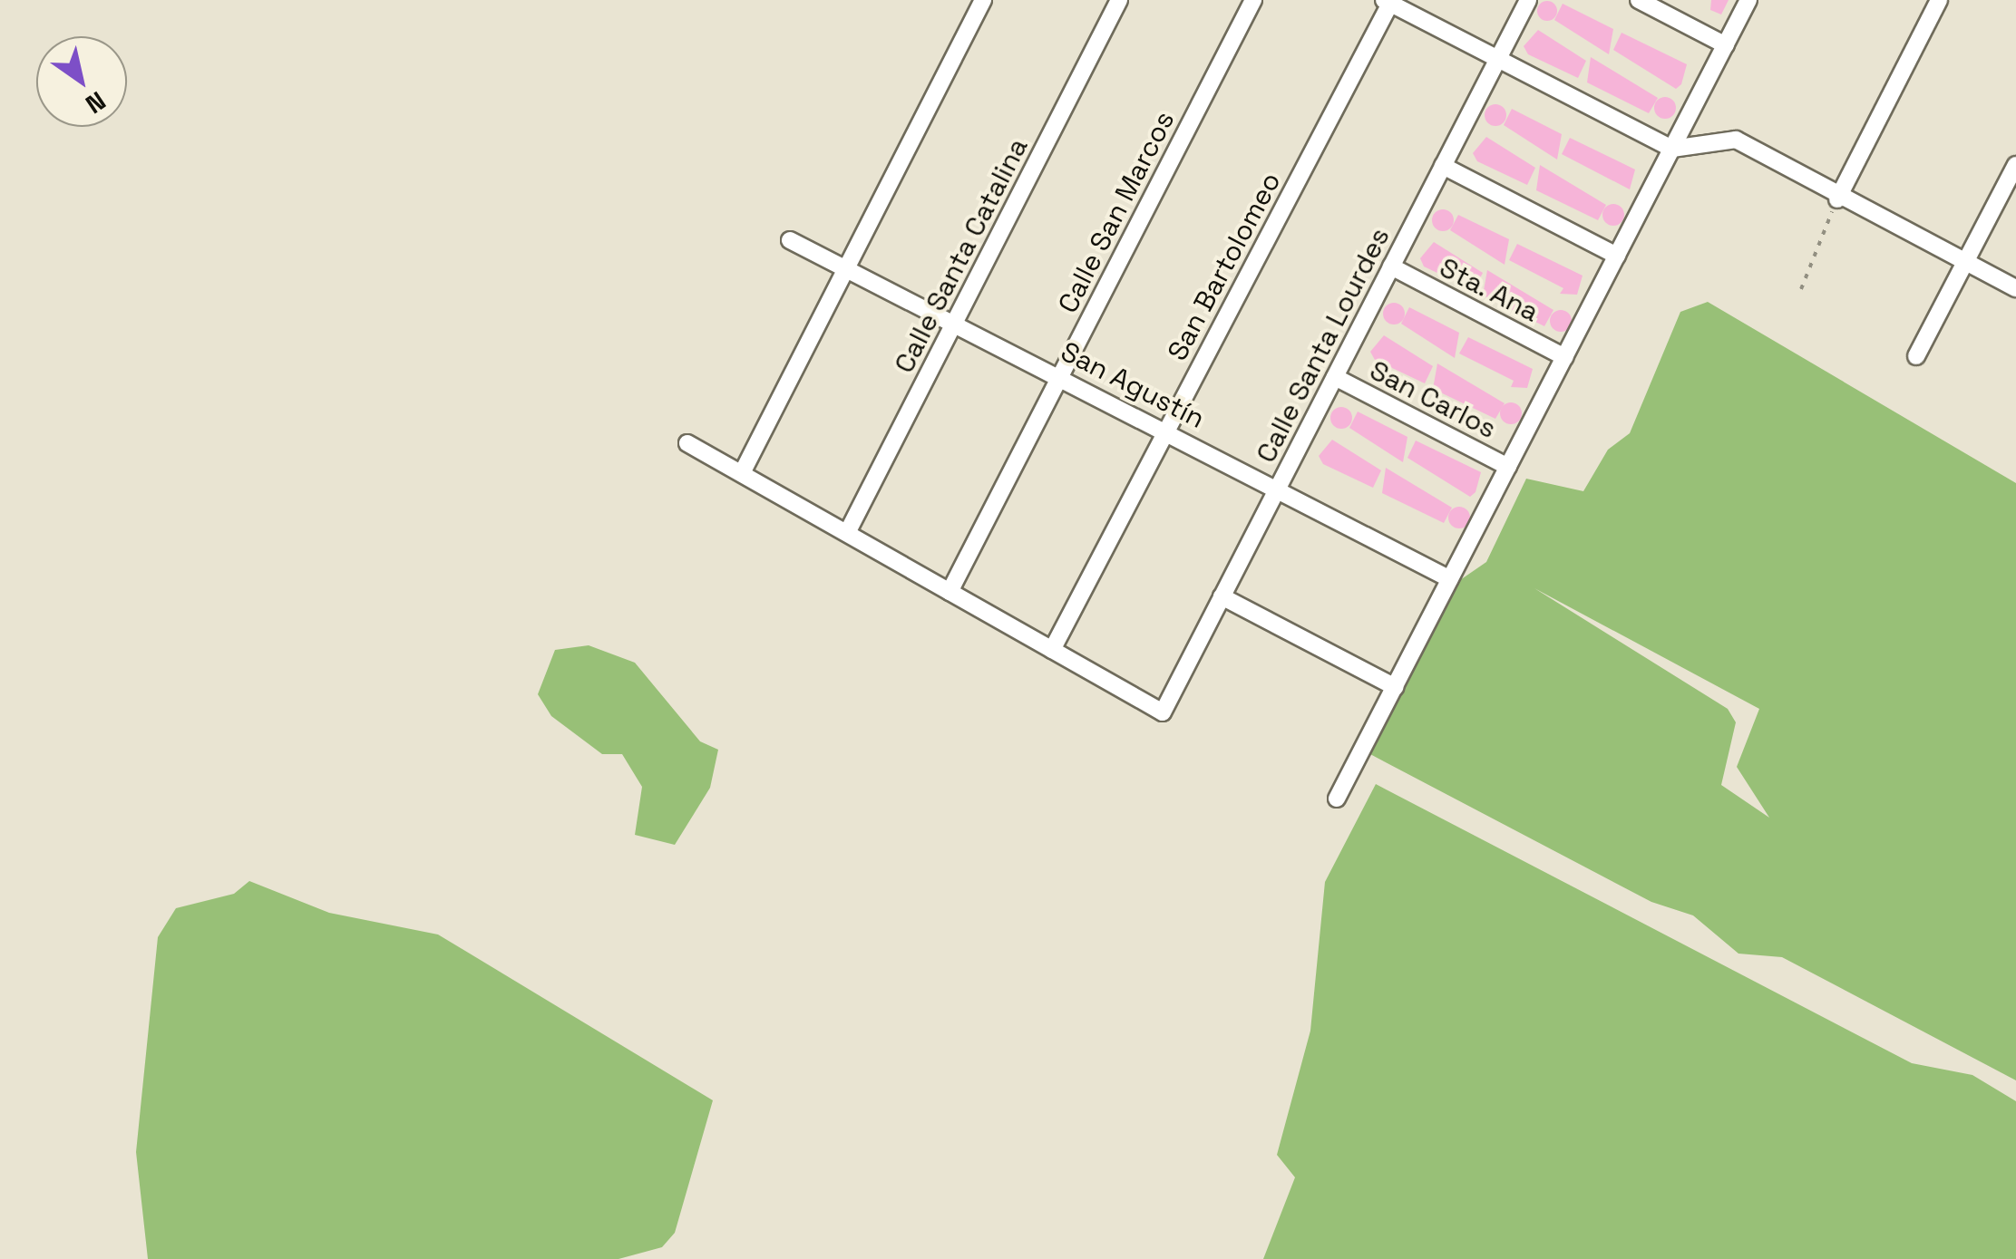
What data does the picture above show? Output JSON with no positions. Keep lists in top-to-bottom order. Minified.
{"streets":{"street":["Calle San Marcos","Calle Santa Catalina","San Bartolomeo","Sta. Ana","Calle Santa Lourdes","San Agustín","San Carlos"]},"crossings":[["Calle San Marcos","San Agustín"],["Calle Santa Catalina","San Agustín"],["San Bartolomeo","Calle Santa Lourdes"],["San Bartolomeo","San Agustín"],["Sta. Ana","Calle Santa Lourdes"],["Calle Santa Lourdes","San Agustín"],["Calle Santa Lourdes","San Carlos"]],"north":"bottom right"}
